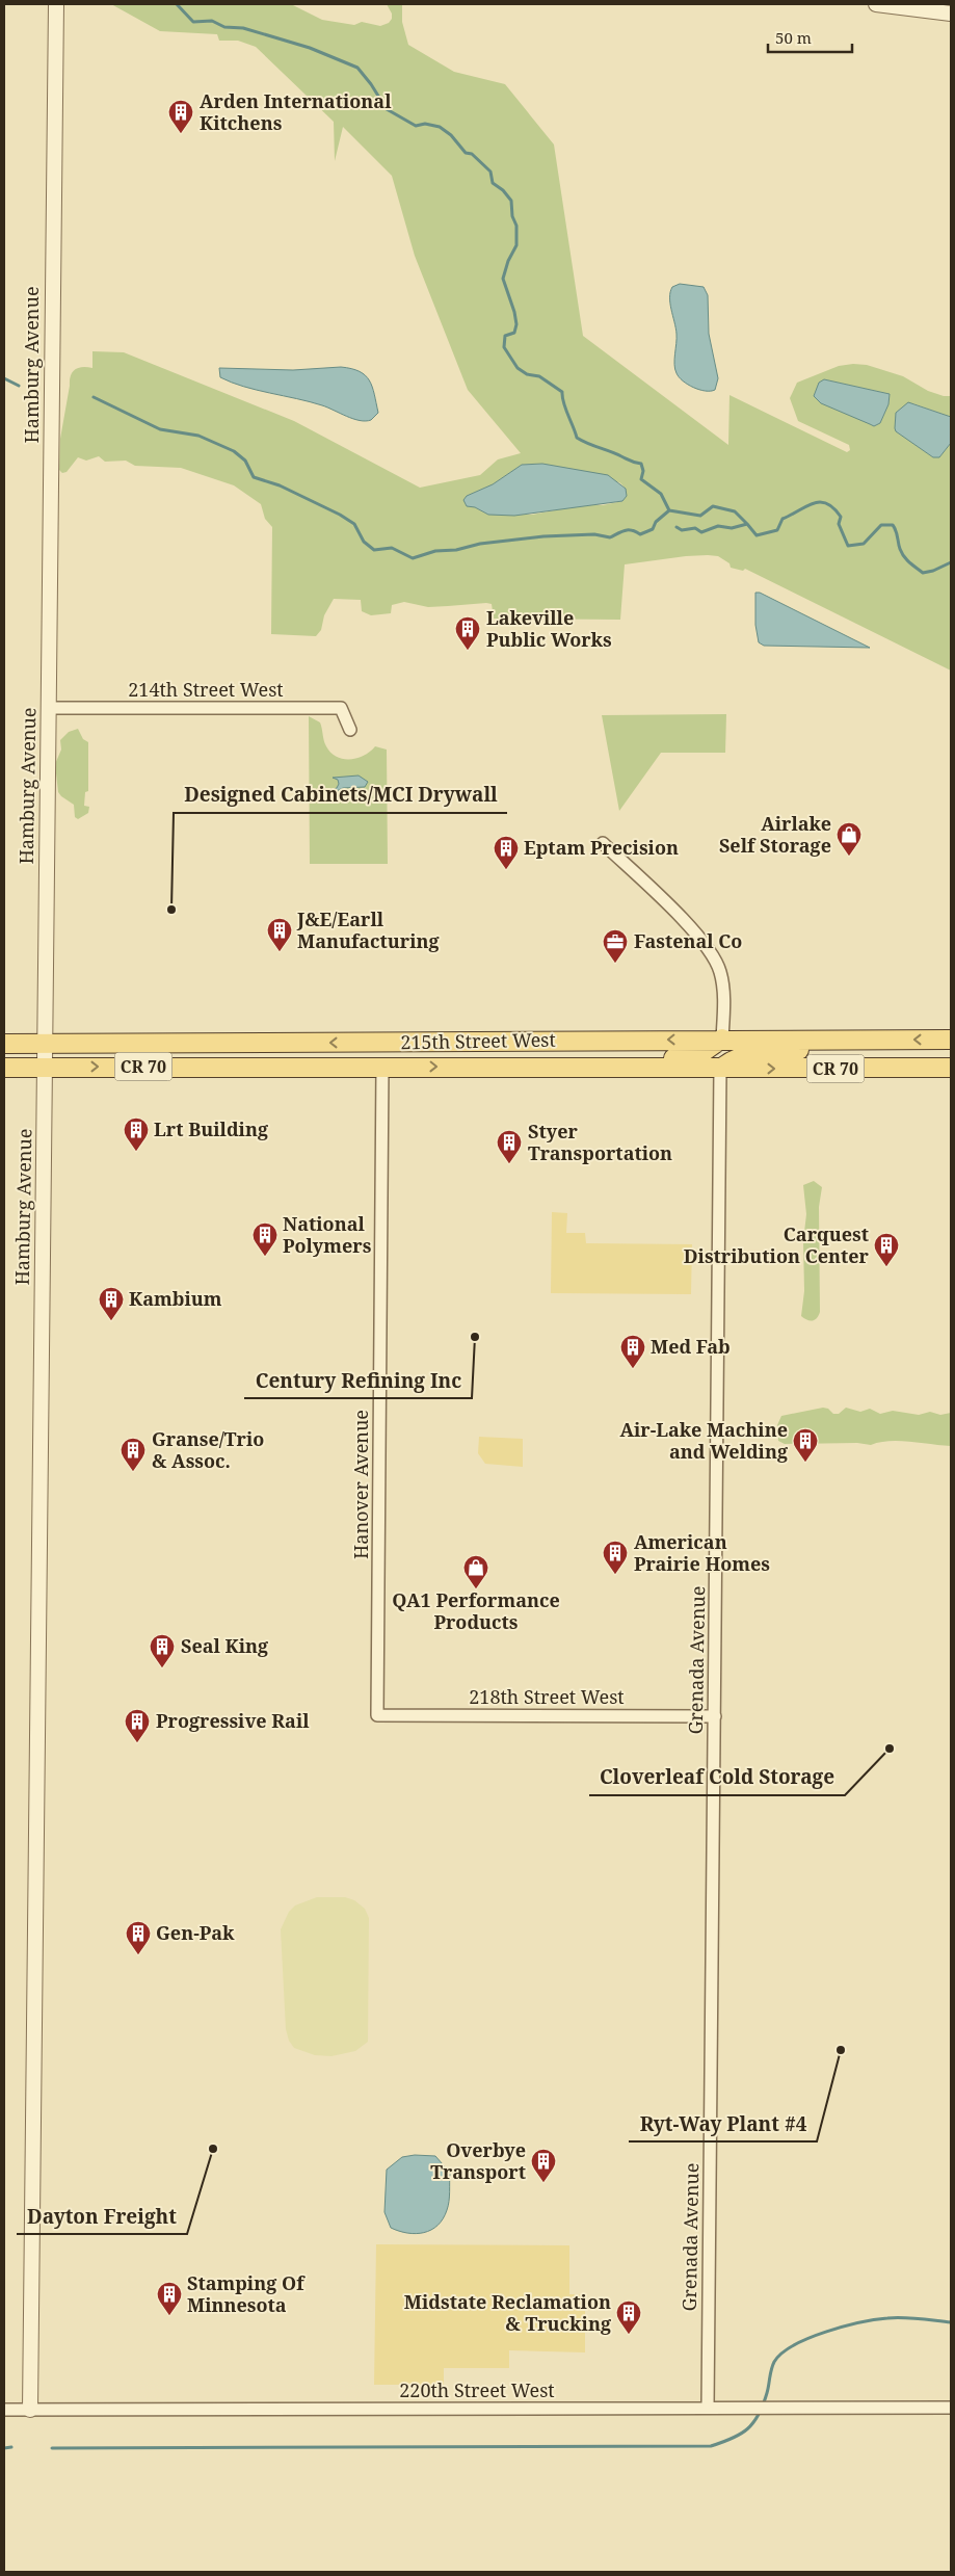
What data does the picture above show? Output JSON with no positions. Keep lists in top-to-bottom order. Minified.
{"streets":{"main road":["215th Street West","CR 70"],"street":["Hamburg Avenue","214th Street West","Hanover Avenue","Grenada Avenue","218th Street West","220th Street West"]},"crossings":[["Hamburg Avenue","214th Street West"],["Hamburg Avenue","215th Street West"],["Hamburg Avenue","220th Street West"],["215th Street West","Hanover Avenue"],["215th Street West","Grenada Avenue"],["Hanover Avenue","218th Street West"],["Grenada Avenue","218th Street West"],["Grenada Avenue","220th Street West"]],"places":{"building":["Arden International Kitchens","Lakeville Public Works","Eptam Precision","J&E/Earll Manufacturing","Lrt Building","Styer Transportation","National Polymers","Carquest Distribution Center","Kambium","Med Fab","Air-Lake Machine and Welding","Granse/Trio & Assoc.","American Prairie Homes","Seal King","Progressive Rail","Gen-Pak","Overbye Transport","Stamping Of Minnesota","Midstate Reclamation & Trucking"],"shop":["Airlake Self Storage","QA1 Performance Products"],"other":["Designed Cabinets/MCI Drywall","Century Refining Inc","Cloverleaf Cold Storage","Ryt-Way Plant #4","Dayton Freight"],"office":["Fastenal Co"]},"scale_bar":"50 m"}
